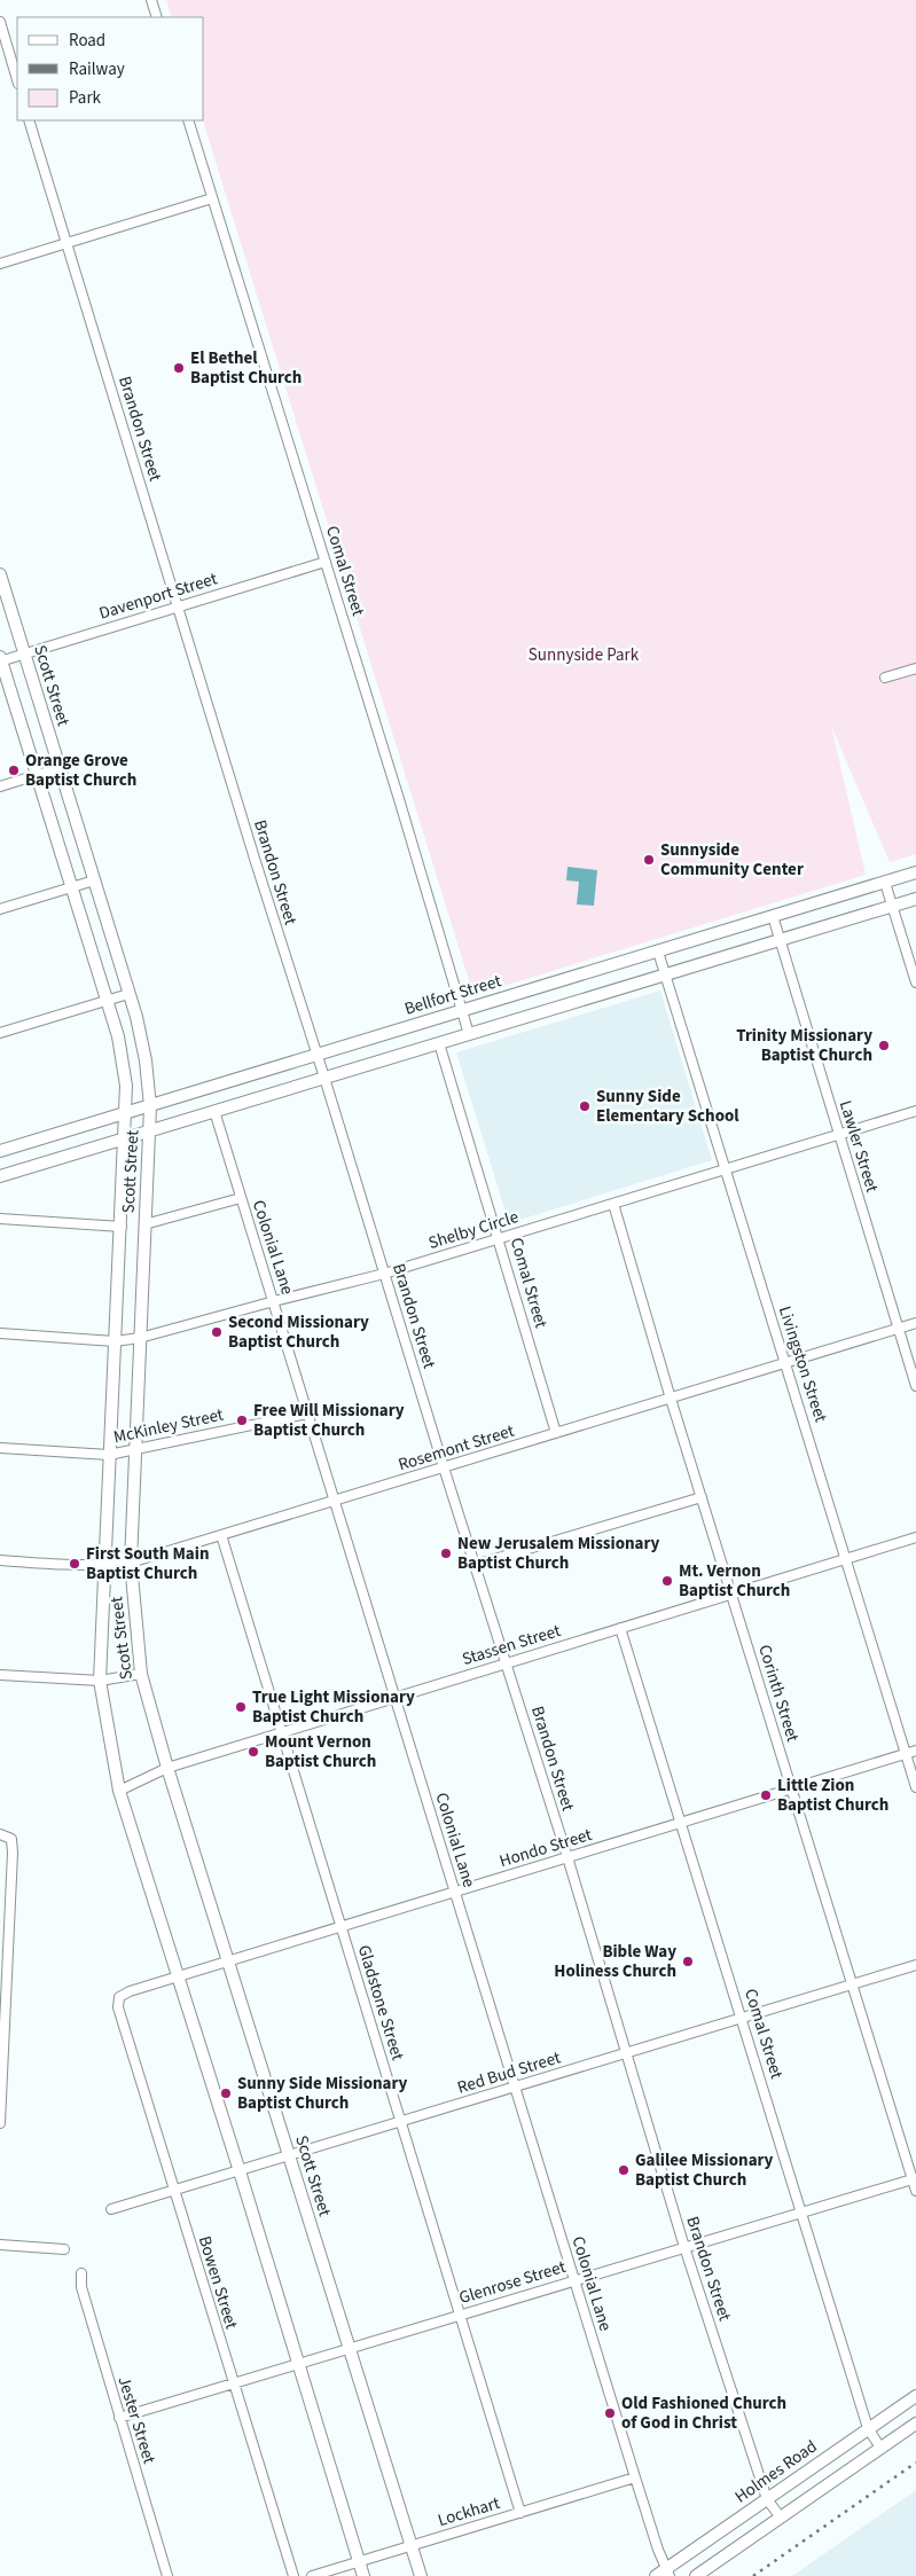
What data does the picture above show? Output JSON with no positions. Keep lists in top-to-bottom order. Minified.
{"streets":{"main road":["Scott Street","Bellfort Street","Holmes Road"],"street":["Brandon Street","Comal Street","Davenport Street","Lawler Street","Shelby Circle","Colonial Lane","Livingston Street","McKinley Street","Rosemont Street","Stassen Street","Corinth Street","Hondo Street","Gladstone Street","Red Bud Street","Bowen Street","Glenrose Street","Jester Street","Lockhart"]},"crossings":[["Brandon Street","Davenport Street"],["Brandon Street","Bellfort Street"],["Brandon Street","Shelby Circle"],["Brandon Street","Rosemont Street"],["Brandon Street","Stassen Street"],["Brandon Street","Hondo Street"],["Brandon Street","Red Bud Street"],["Brandon Street","Glenrose Street"],["Brandon Street","Holmes Road"],["Comal Street","Davenport Street"],["Comal Street","Bellfort Street"],["Comal Street","Shelby Circle"],["Comal Street","Rosemont Street"],["Comal Street","Stassen Street"],["Comal Street","Hondo Street"],["Comal Street","Red Bud Street"],["Comal Street","Glenrose Street"],["Comal Street","Holmes Road"],["Davenport Street","Scott Street"],["Scott Street","Bellfort Street"],["Scott Street","Shelby Circle"],["Scott Street","McKinley Street"],["Scott Street","Rosemont Street"],["Scott Street","Stassen Street"],["Scott Street","Hondo Street"],["Scott Street","Red Bud Street"],["Scott Street","Glenrose Street"],["Scott Street","Lockhart"],["Bellfort Street","Lawler Street"],["Bellfort Street","Livingston Street"],["Lawler Street","Shelby Circle"],["Lawler Street","Rosemont Street"],["Shelby Circle","Colonial Lane"],["Shelby Circle","Livingston Street"],["Shelby Circle","Corinth Street"],["Colonial Lane","McKinley Street"],["Colonial Lane","Rosemont Street"],["Colonial Lane","Stassen Street"],["Colonial Lane","Hondo Street"],["Colonial Lane","Red Bud Street"],["Colonial Lane","Glenrose Street"],["Colonial Lane","Holmes Road"],["Colonial Lane","Lockhart"],["Livingston Street","Rosemont Street"],["Livingston Street","Stassen Street"],["Livingston Street","Hondo Street"],["Rosemont Street","Corinth Street"],["Rosemont Street","Gladstone Street"],["Stassen Street","Corinth Street"],["Stassen Street","Gladstone Street"],["Corinth Street","Hondo Street"],["Corinth Street","Red Bud Street"],["Corinth Street","Glenrose Street"],["Hondo Street","Gladstone Street"],["Hondo Street","Bowen Street"],["Gladstone Street","Red Bud Street"],["Gladstone Street","Glenrose Street"],["Gladstone Street","Lockhart"],["Red Bud Street","Bowen Street"],["Bowen Street","Glenrose Street"],["Glenrose Street","Jester Street"]],"parks":["Sunnyside Park"],"places":["El Bethel Baptist Church","Orange Grove Baptist Church","Sunnyside Community Center","Trinity Missionary Baptist Church","Sunny Side Elementary School","Second Missionary Baptist Church","Free Will Missionary Baptist Church","New Jerusalem Missionary Baptist Church","First South Main Baptist Church","Mt. Vernon Baptist Church","True Light Missionary Baptist Church","Mount Vernon Baptist Church","Little Zion Baptist Church","Bible Way Holiness Church","Sunny Side Missionary Baptist Church","Galilee Missionary Baptist Church","Old Fashioned Church of God in Christ"],"legend":["Road","Railway","Park"]}
